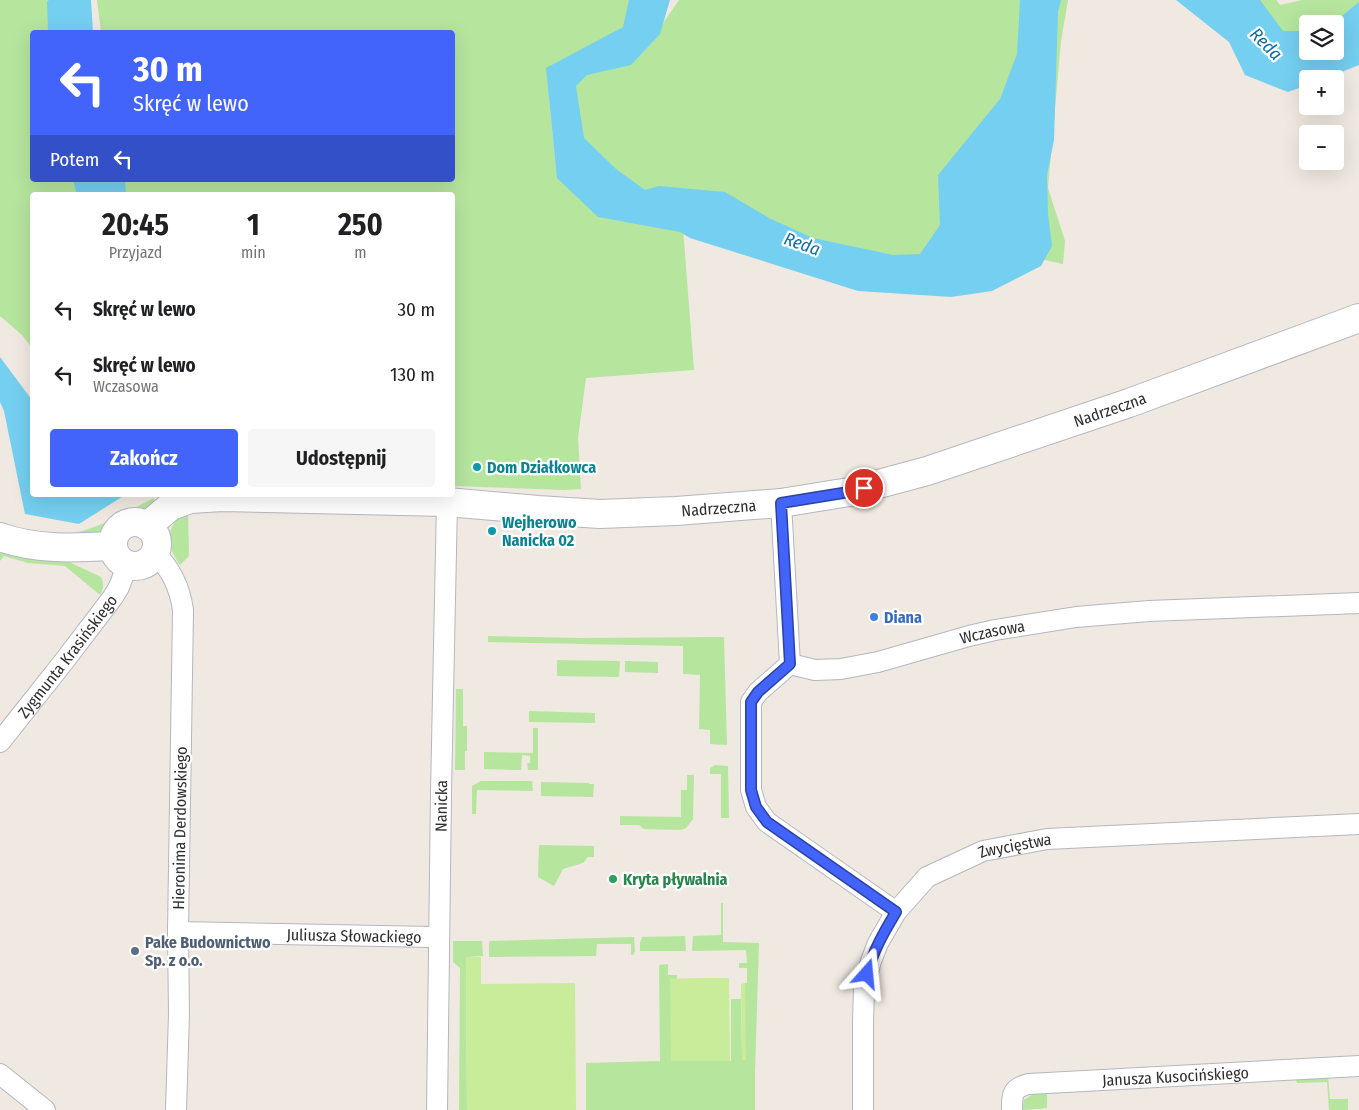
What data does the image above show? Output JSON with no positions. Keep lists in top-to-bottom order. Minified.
{"streets":{"main road":["Nadrzeczna"],"street":["Wczasowa","Zygmunta Krasińskiego","Nanicka","Hieronima Derdowskiego","Zwycięstwa","Juliusza Słowackiego","Janusza Kusocińskiego"]},"crossings":[["Nadrzeczna","Zygmunta Krasińskiego"],["Nadrzeczna","Nanicka"],["Nadrzeczna","Hieronima Derdowskiego"],["Zygmunta Krasińskiego","Hieronima Derdowskiego"],["Nanicka","Juliusza Słowackiego"],["Hieronima Derdowskiego","Juliusza Słowackiego"]],"water":["Reda"],"places":["Dom Działkowca","Wejherowo Nanicka 02","Diana","Kryta pływalnia","Pake Budownictwo Sp. z o.o."],"page":{"map_buttons":["+","−"],"turn":["30 m","Skręć w lewo"],"then":"Potem","eta":["20:45","Przyjazd","1","min","250","m"],"list":[{"name":"Skręć w lewo","value":"30 m"},{"name":"Skręć w lewo","note":"Wczasowa","value":"130 m"}],"buttons":["Zakończ","Udostępnij"]}}
